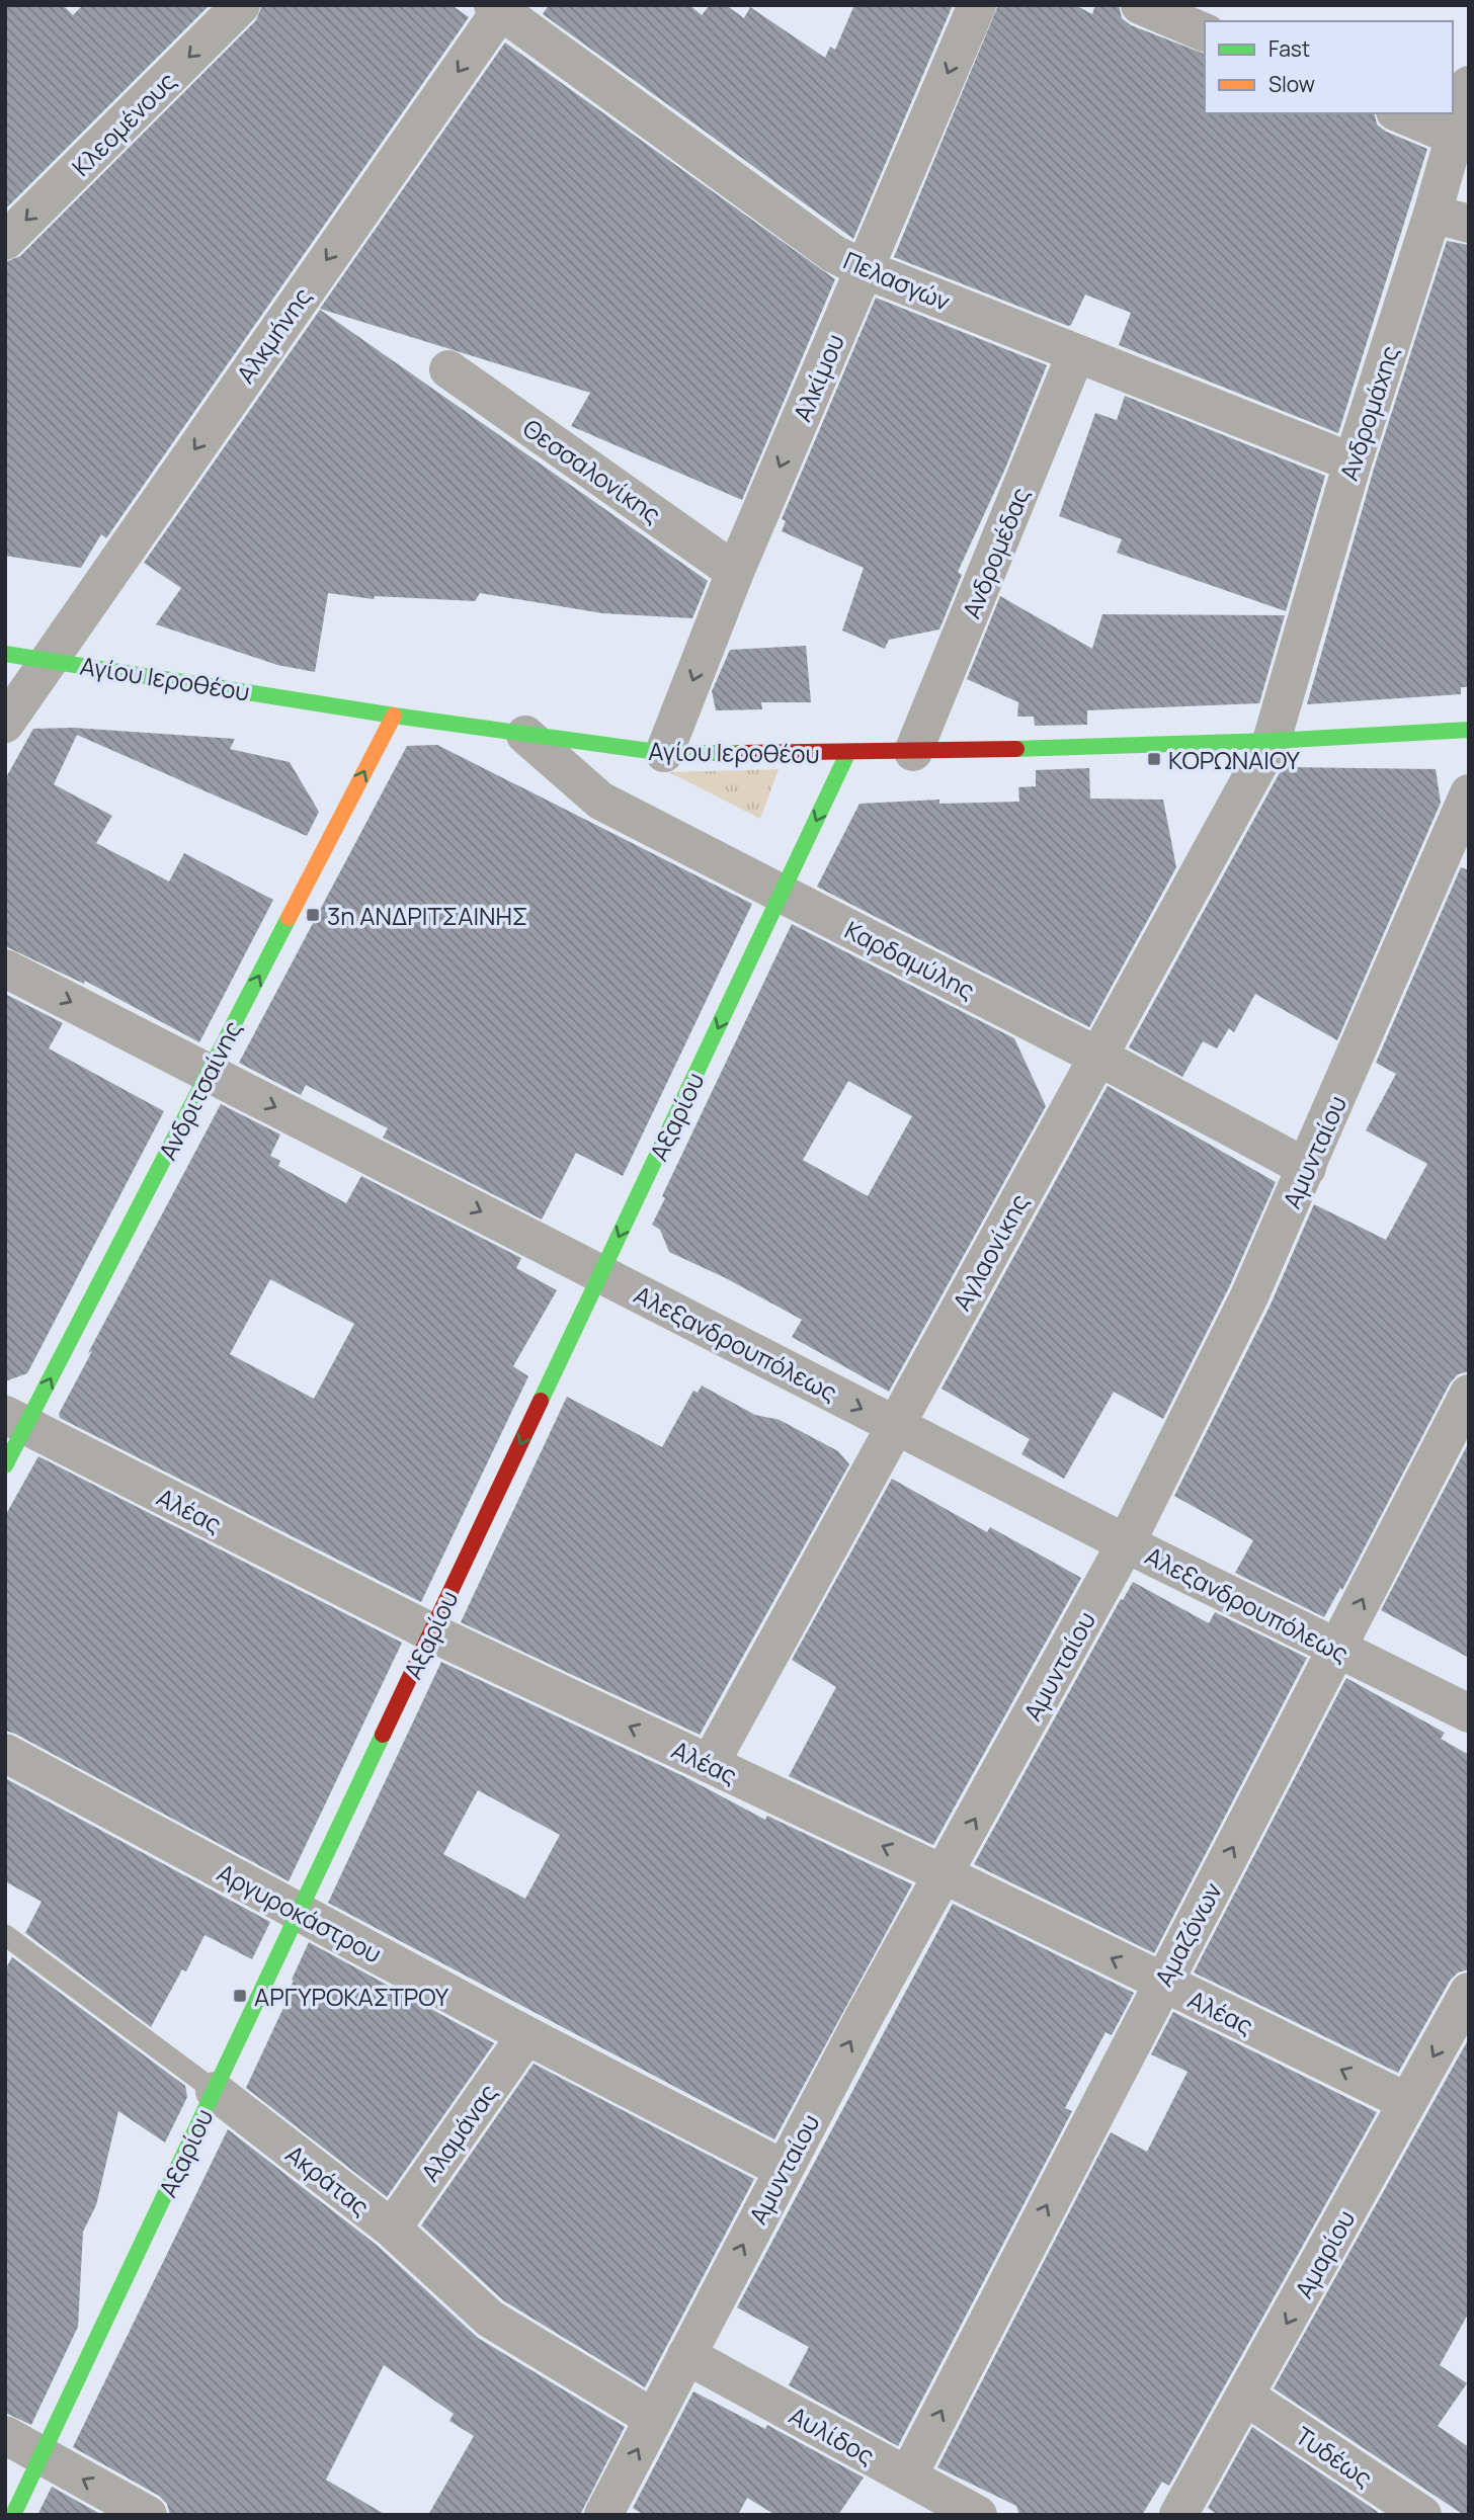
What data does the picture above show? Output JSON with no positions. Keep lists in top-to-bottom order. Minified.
{"streets":{"street":["Κλεομένους","Πελασγών","Αλκμήνης","Αλκίμου","Ανδρομάχης","Θεσσαλονίκης","Ανδρομέδας","Αγίου Ιεροθέου","Καρδαμύλης","Ανδριτσαίνης","Αξαρίου","Αμυνταίου","Αγλαονίκης","Αλεξανδρουπόλεως","Αλέας","Αργυροκάστρου","Αμαζόνων","Αλαμάνας","Ακράτας","Αμαρίου","Αυλίδος","Τυδέως"]},"crossings":[["Πελασγών","Αλκμήνης"],["Πελασγών","Αλκίμου"],["Πελασγών","Ανδρομάχης"],["Πελασγών","Ανδρομέδας"],["Αλκμήνης","Αγίου Ιεροθέου"],["Αλκίμου","Θεσσαλονίκης"],["Αλκίμου","Αγίου Ιεροθέου"],["Ανδρομάχης","Αγίου Ιεροθέου"],["Ανδρομάχης","Αγλαονίκης"],["Ανδρομέδας","Αγίου Ιεροθέου"],["Αγίου Ιεροθέου","Καρδαμύλης"],["Αγίου Ιεροθέου","Ανδριτσαίνης"],["Αγίου Ιεροθέου","Αξαρίου"],["Αγίου Ιεροθέου","Αγλαονίκης"],["Καρδαμύλης","Αξαρίου"],["Καρδαμύλης","Αμυνταίου"],["Καρδαμύλης","Αγλαονίκης"],["Ανδριτσαίνης","Αλεξανδρουπόλεως"],["Ανδριτσαίνης","Αλέας"],["Αξαρίου","Αλεξανδρουπόλεως"],["Αξαρίου","Αλέας"],["Αξαρίου","Αργυροκάστρου"],["Αξαρίου","Ακράτας"],["Αμυνταίου","Αλεξανδρουπόλεως"],["Αμυνταίου","Αλέας"],["Αμυνταίου","Αργυροκάστρου"],["Αμυνταίου","Ακράτας"],["Αμυνταίου","Αυλίδος"],["Αγλαονίκης","Αλεξανδρουπόλεως"],["Αγλαονίκης","Αλέας"],["Αλεξανδρουπόλεως","Αμαζόνων"],["Αλέας","Αμαζόνων"],["Αλέας","Αμαρίου"],["Αργυροκάστρου","Αλαμάνας"],["Αμαζόνων","Αυλίδος"],["Αλαμάνας","Ακράτας"],["Αμαρίου","Τυδέως"]],"one_way":["Κλεομένους","Αλκμήνης","Αλκίμου","Ανδριτσαίνης","Αξαρίου","Αμυνταίου","Αλεξανδρουπόλεως","Αλέας","Αμαζόνων","Αμαρίου"],"places":{"transit":["ΚΟΡΩΝΑΙΟΥ","3η ΑΝΔΡΙΤΣΑΙΝΗΣ","ΑΡΓΥΡΟΚΑΣΤΡΟΥ"]},"legend":["Fast","Slow"]}
